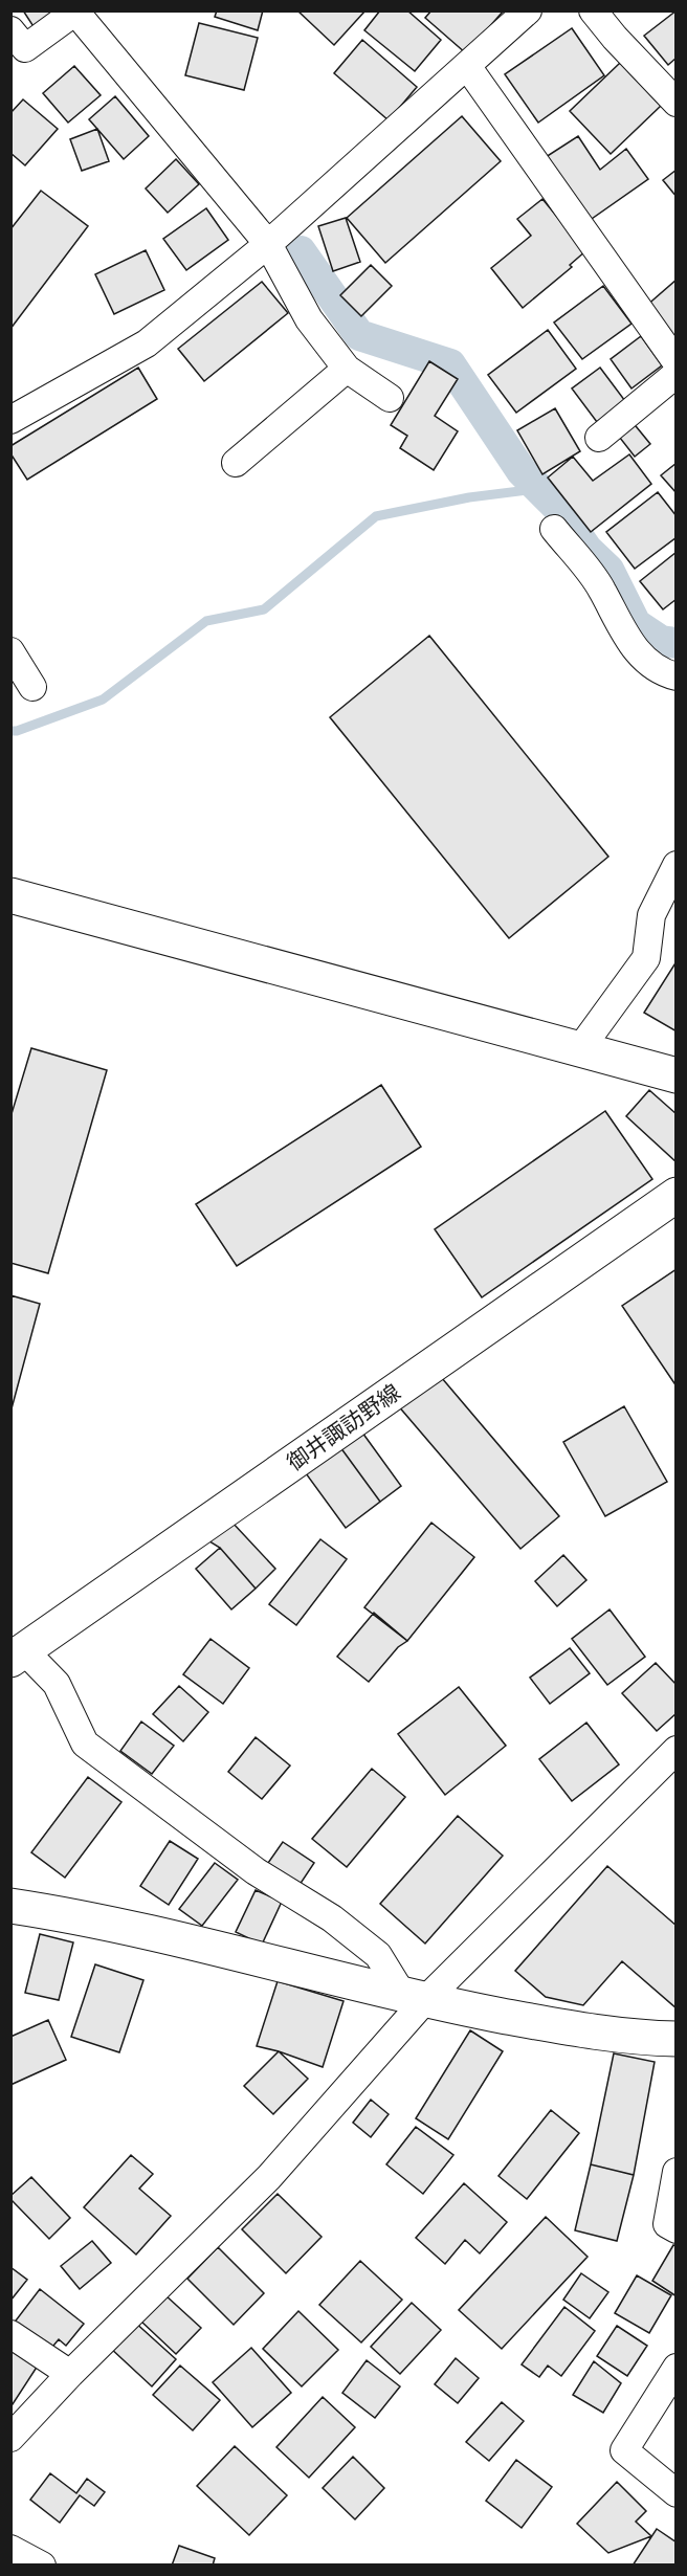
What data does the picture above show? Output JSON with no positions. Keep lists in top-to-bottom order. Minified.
{"streets":{"street":["御井諏訪野線"]}}
